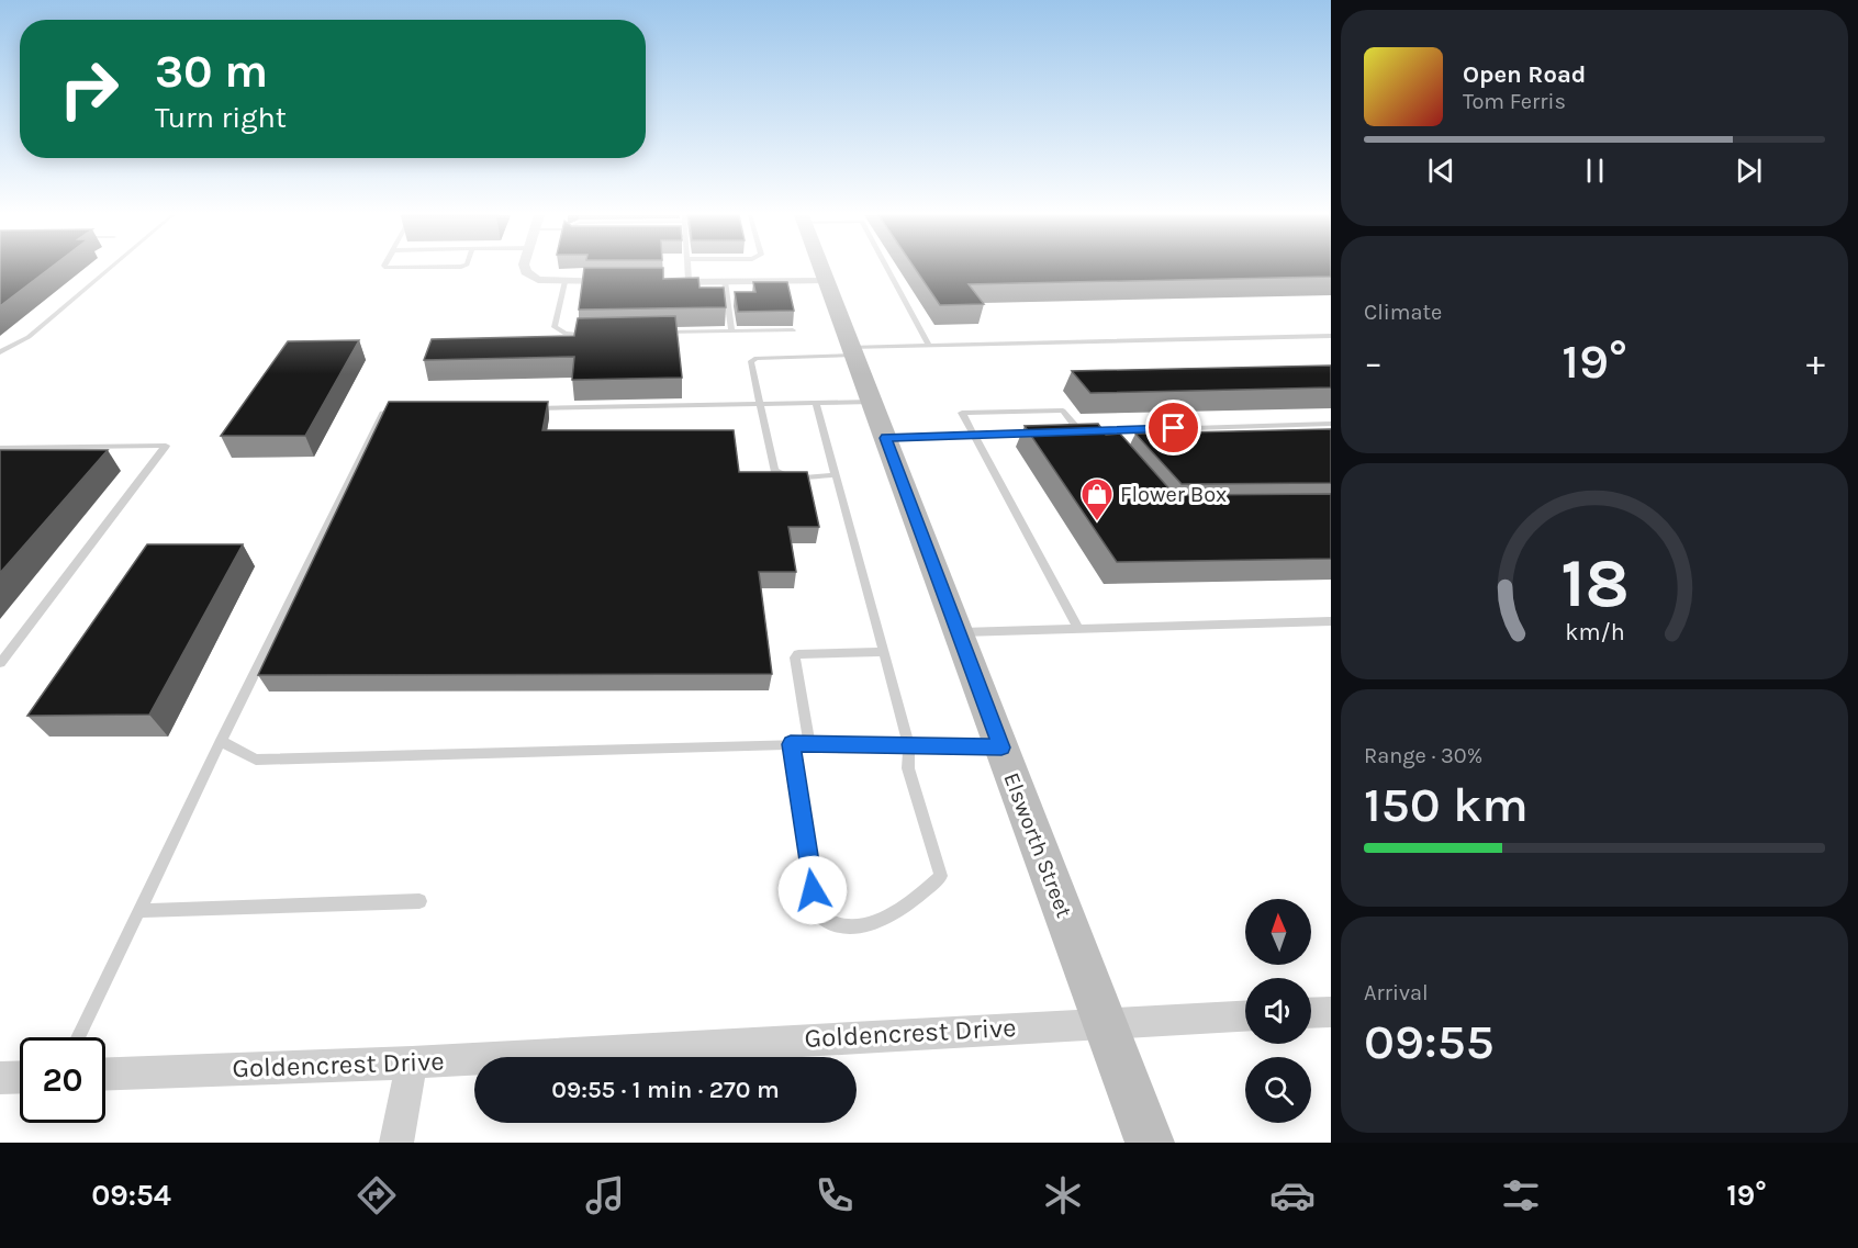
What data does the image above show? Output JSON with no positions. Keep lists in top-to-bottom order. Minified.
{"streets":{"street":["Elsworth Street","Goldencrest Drive"]},"crossings":[["Elsworth Street","Goldencrest Drive"]],"places":{"shop":["Flower Box"]},"north":"top","page":{"turn":["30 m","Turn right"],"song":["Open Road","Tom Ferris"],"tile":["Climate",["Range · 30%","150 km"],["Arrival","09:55"]],"heat":["−","19°","+"],"limit":"20","trip":"09:55 · 1 min · 270 m","tabs":["09:54","19°"],"gauge":["18","km/h"]}}
